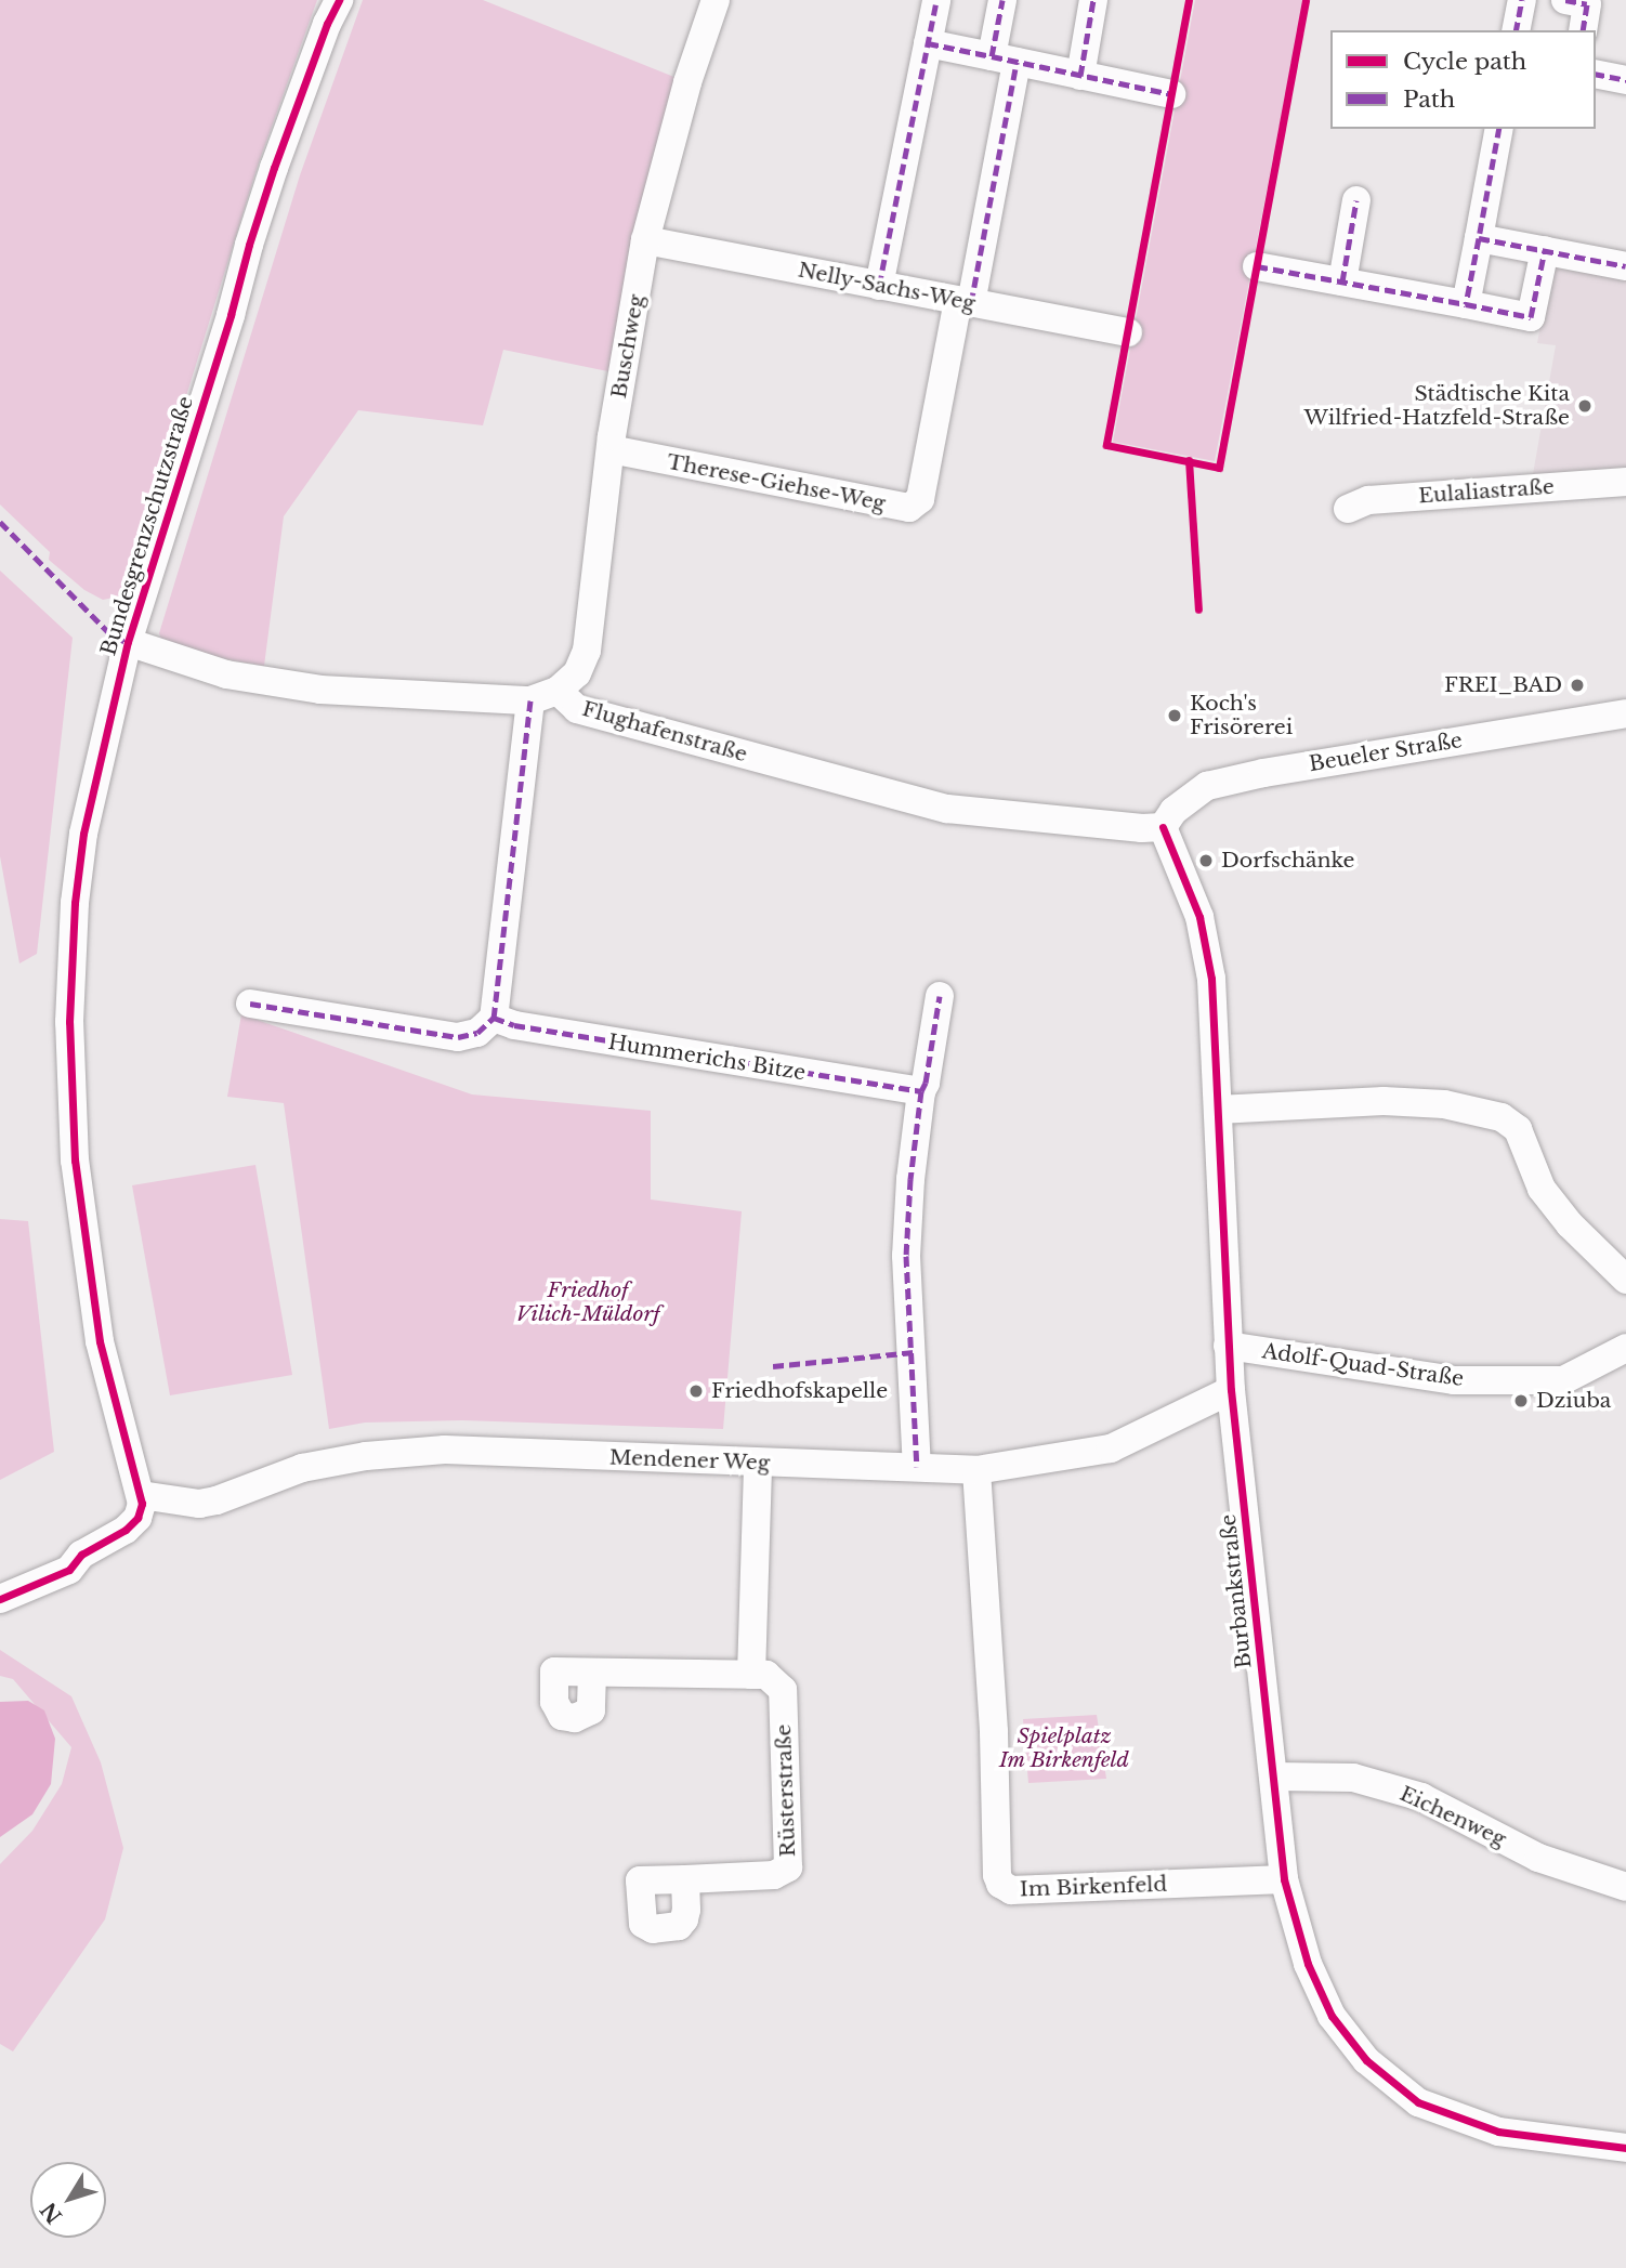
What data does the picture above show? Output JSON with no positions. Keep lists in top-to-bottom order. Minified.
{"streets":{"street":["Nelly-Sachs-Weg","Buschweg","Therese-Giehse-Weg","Eulaliastraße","Bundesgrenzschutzstraße","Flughafenstraße","Beueler Straße","Hummerichs Bitze","Adolf-Quad-Straße","Mendener Weg","Burbankstraße","Rüsterstraße","Eichenweg","Im Birkenfeld"]},"crossings":[["Nelly-Sachs-Weg","Buschweg"],["Nelly-Sachs-Weg","Therese-Giehse-Weg"],["Buschweg","Therese-Giehse-Weg"],["Buschweg","Flughafenstraße"],["Bundesgrenzschutzstraße","Flughafenstraße"],["Bundesgrenzschutzstraße","Mendener Weg"],["Flughafenstraße","Beueler Straße"],["Flughafenstraße","Burbankstraße"],["Beueler Straße","Burbankstraße"],["Adolf-Quad-Straße","Burbankstraße"],["Mendener Weg","Burbankstraße"],["Mendener Weg","Im Birkenfeld"],["Burbankstraße","Eichenweg"],["Burbankstraße","Im Birkenfeld"]],"parks":["Friedhof Vilich-Müldorf","Spielplatz Im Birkenfeld"],"places":["Städtische Kita Wilfried-Hatzfeld-Straße","FREI_BAD","Koch's Frisörerei","Dorfschänke","Friedhofskapelle","Dziuba"],"legend":["Cycle path","Path"],"north":"bottom left"}
